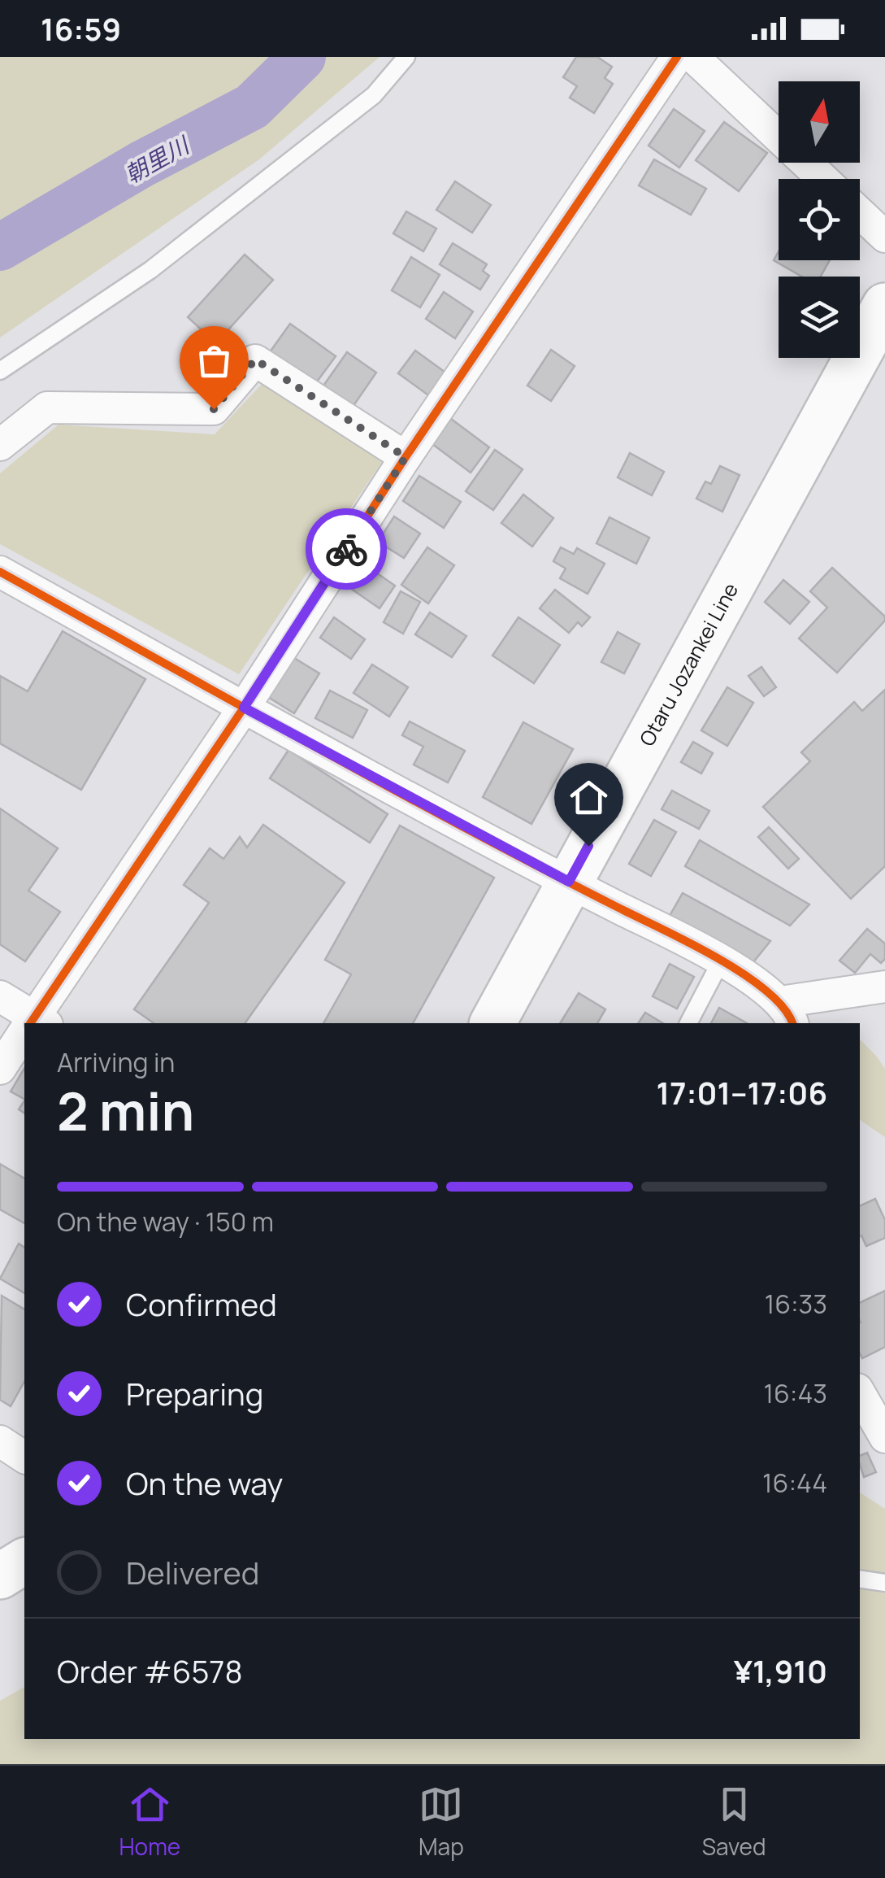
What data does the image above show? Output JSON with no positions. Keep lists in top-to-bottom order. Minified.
{"streets":{"main road":["Otaru Jozankei Line"]},"water":["朝里川"],"north":"top","page":{"status":"16:59","heading":["2 min","Arriving in","17:01–17:06"],"panel":["Order #6578","¥1,910"],"bar":"On the way · 150 m","list":[["Confirmed","16:33"],["Preparing","16:43"],["On the way","16:44"],"Delivered"],"tabs":["Home","Map","Saved"]}}
